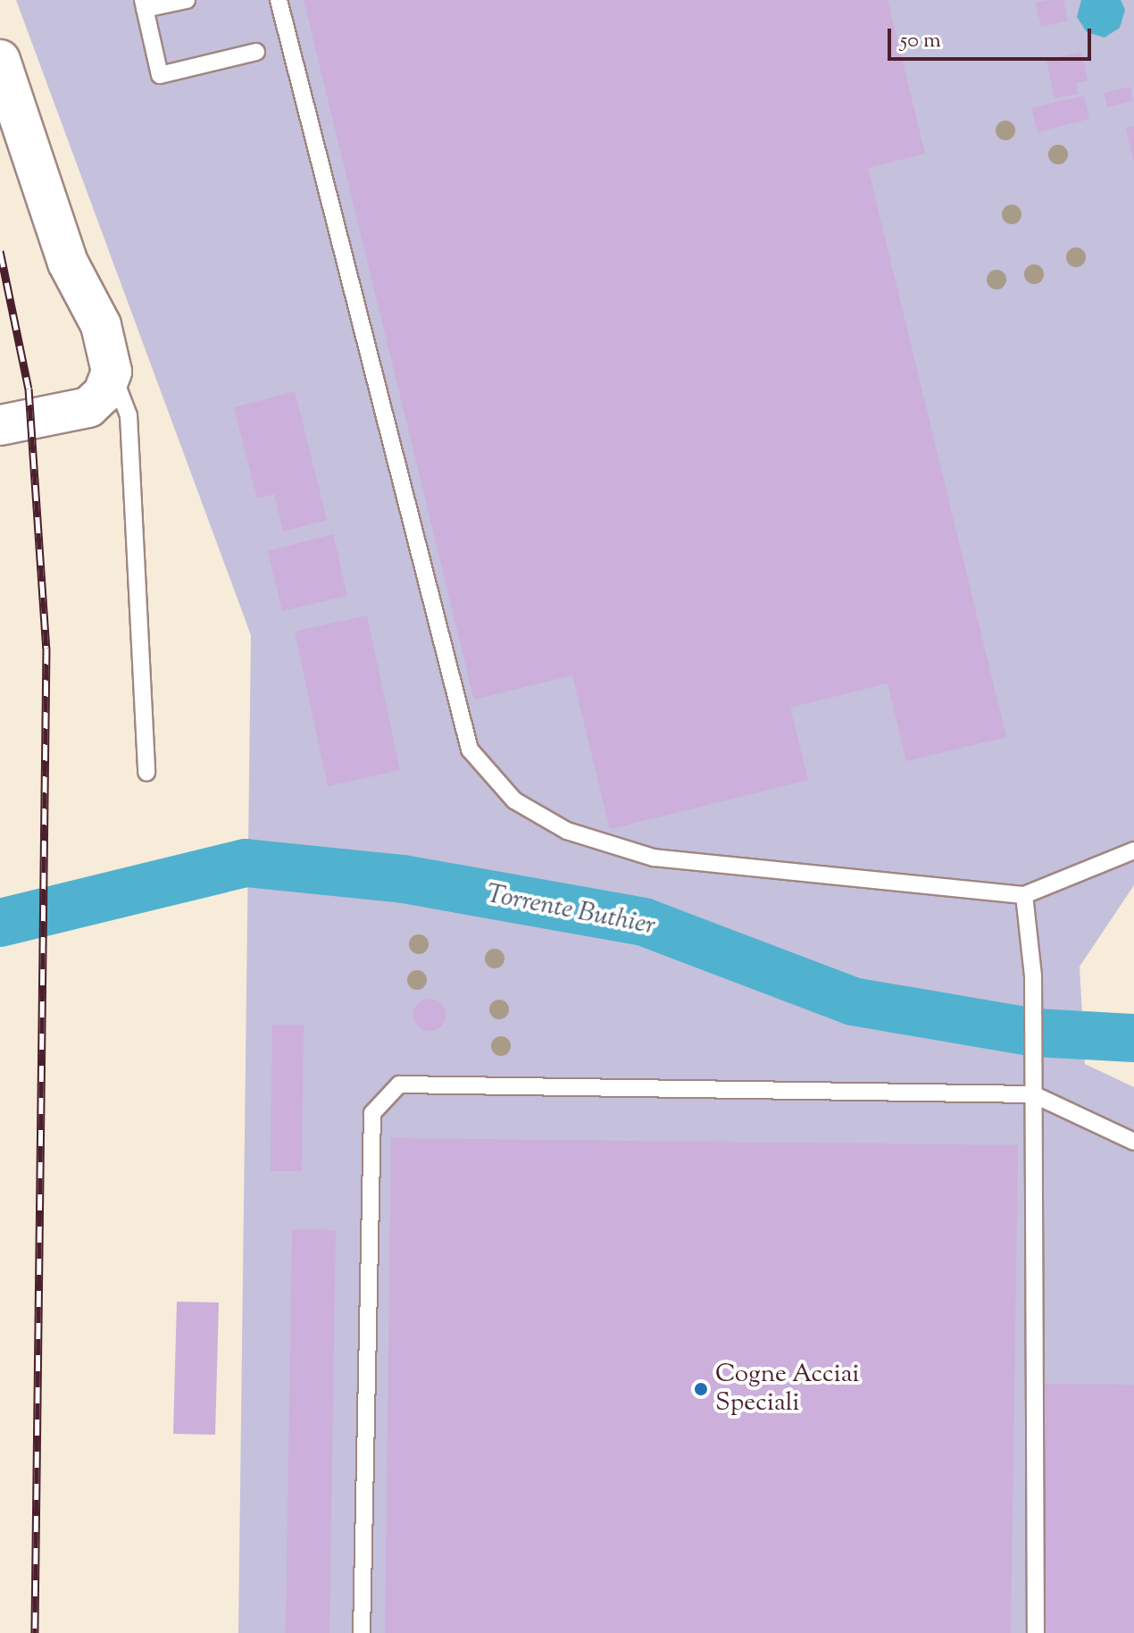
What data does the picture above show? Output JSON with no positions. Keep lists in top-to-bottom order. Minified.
{"water":["Torrente Buthier"],"places":["Cogne Acciai Speciali"],"scale_bar":"50 m"}
